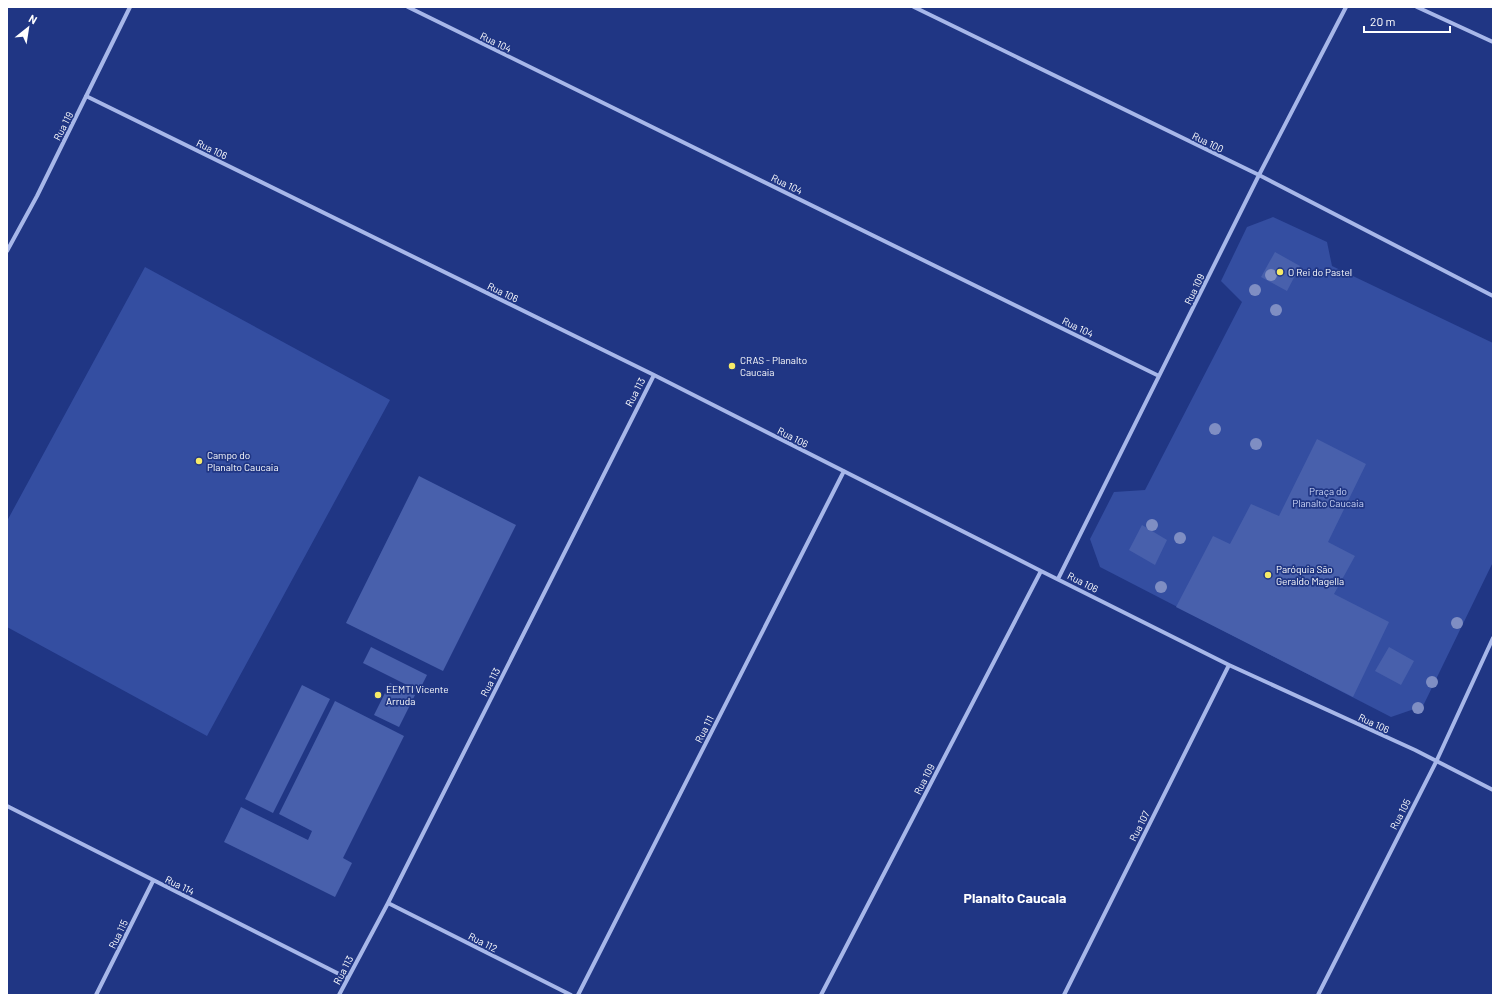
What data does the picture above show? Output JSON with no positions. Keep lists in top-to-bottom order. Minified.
{"streets":{"street":["Rua 104","Rua 119","Rua 100","Rua 106","Rua 109","Rua 113","Rua 111","Rua 105","Rua 107","Rua 114","Rua 115","Rua 112"]},"crossings":[["Rua 104","Rua 109"],["Rua 119","Rua 106"],["Rua 100","Rua 109"],["Rua 106","Rua 109"],["Rua 106","Rua 113"],["Rua 106","Rua 111"],["Rua 106","Rua 105"],["Rua 106","Rua 107"],["Rua 113","Rua 114"],["Rua 113","Rua 112"],["Rua 114","Rua 115"]],"districts":["Planalto Caucaia"],"parks":["Praça do Planalto Caucaia"],"places":["O Rei do Pastel","CRAS - Planalto Caucaia","Campo do Planalto Caucaia","Paróquia São Geraldo Magella","EEMTI Vicente Arruda"],"scale_bar":"20 m","north":"top right"}
